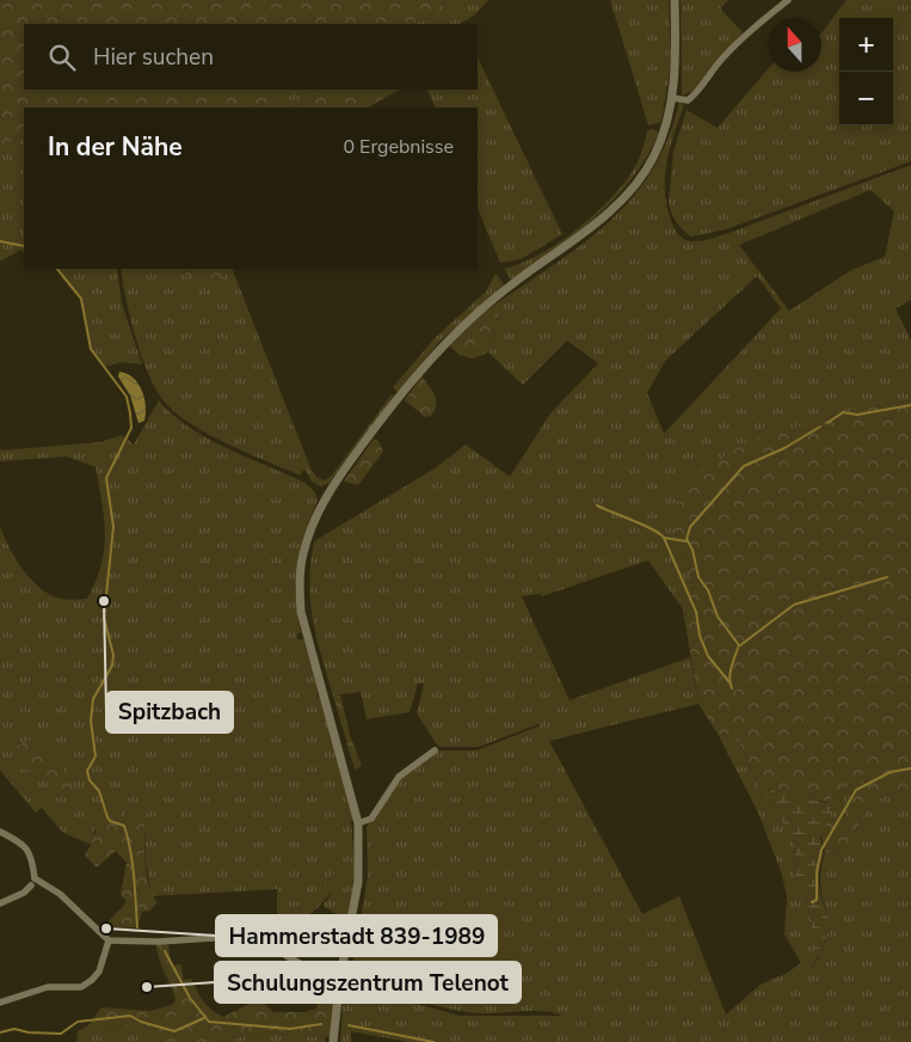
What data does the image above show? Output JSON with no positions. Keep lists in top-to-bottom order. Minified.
{"places":["Spitzbach","Hammerstadt 839-1989","Schulungszentrum Telenot"],"north":"top","page":{"map_buttons":["+","−"],"search":"Hier suchen","heading":["In der Nähe","0 Ergebnisse"]}}
